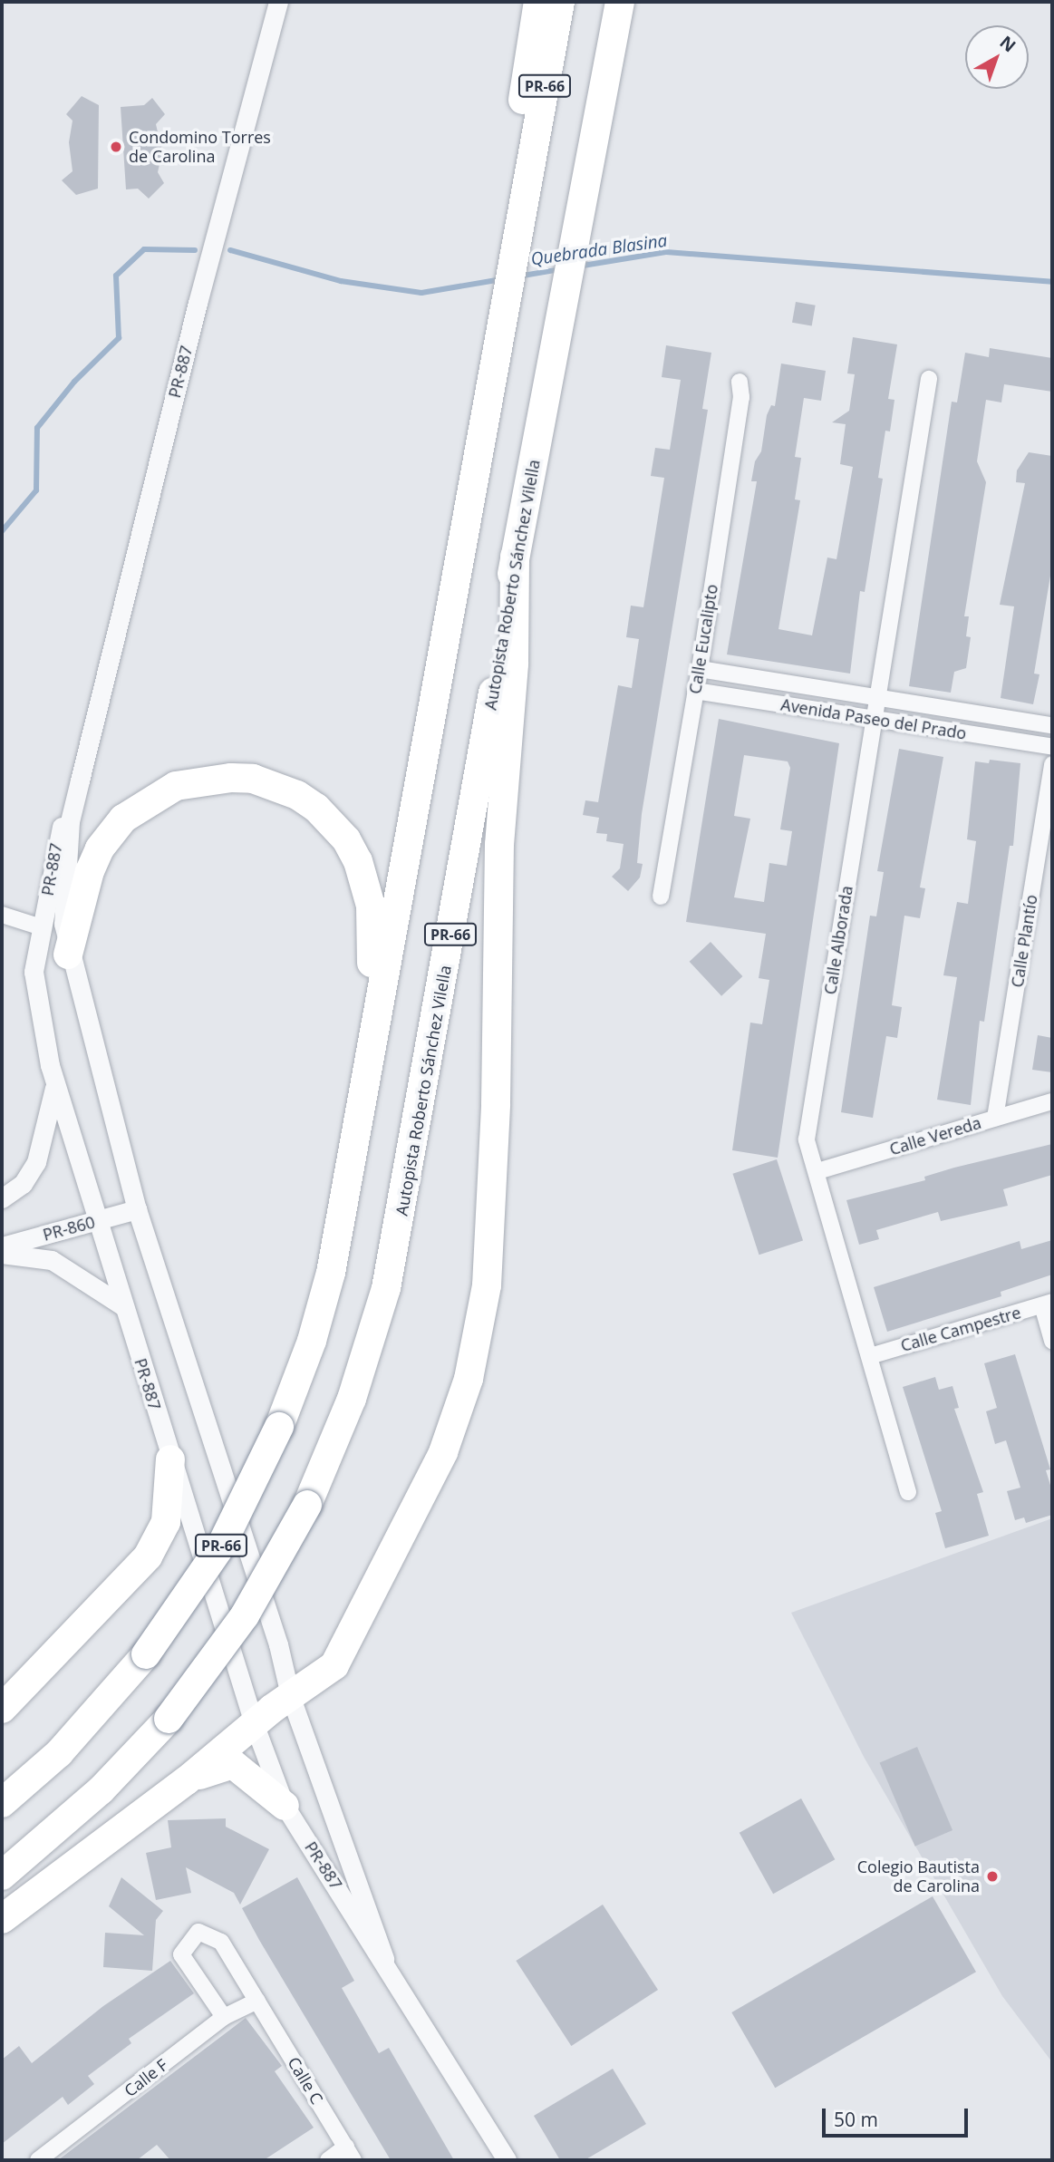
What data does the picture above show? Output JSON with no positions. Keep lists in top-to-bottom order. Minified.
{"streets":{"highway":["PR-66","Autopista Roberto Sánchez Vilella"],"street":["PR-887","Calle Eucalipto","Avenida Paseo del Prado","Calle Alborada","Calle Plantío","Calle Vereda","PR-860","Calle Campestre","Calle F","Calle C"]},"crossings":[["PR-887","PR-860"],["Calle Eucalipto","Avenida Paseo del Prado"],["Avenida Paseo del Prado","Calle Alborada"],["Calle Alborada","Calle Vereda"],["Calle Alborada","Calle Campestre"],["Calle Plantío","Calle Vereda"],["Calle F","Calle C"]],"water":["Quebrada Blasina"],"places":["Condomino Torres de Carolina","Colegio Bautista de Carolina"],"scale_bar":"50 m","north":"top right"}
